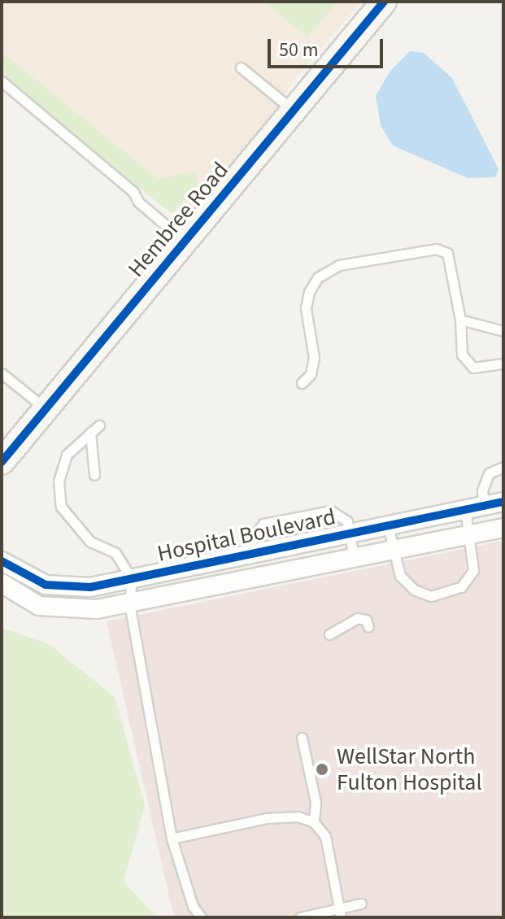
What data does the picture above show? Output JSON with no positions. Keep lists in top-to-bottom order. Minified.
{"streets":{"street":["Hembree Road","Hospital Boulevard"]},"places":["WellStar North Fulton Hospital"],"scale_bar":"50 m"}
